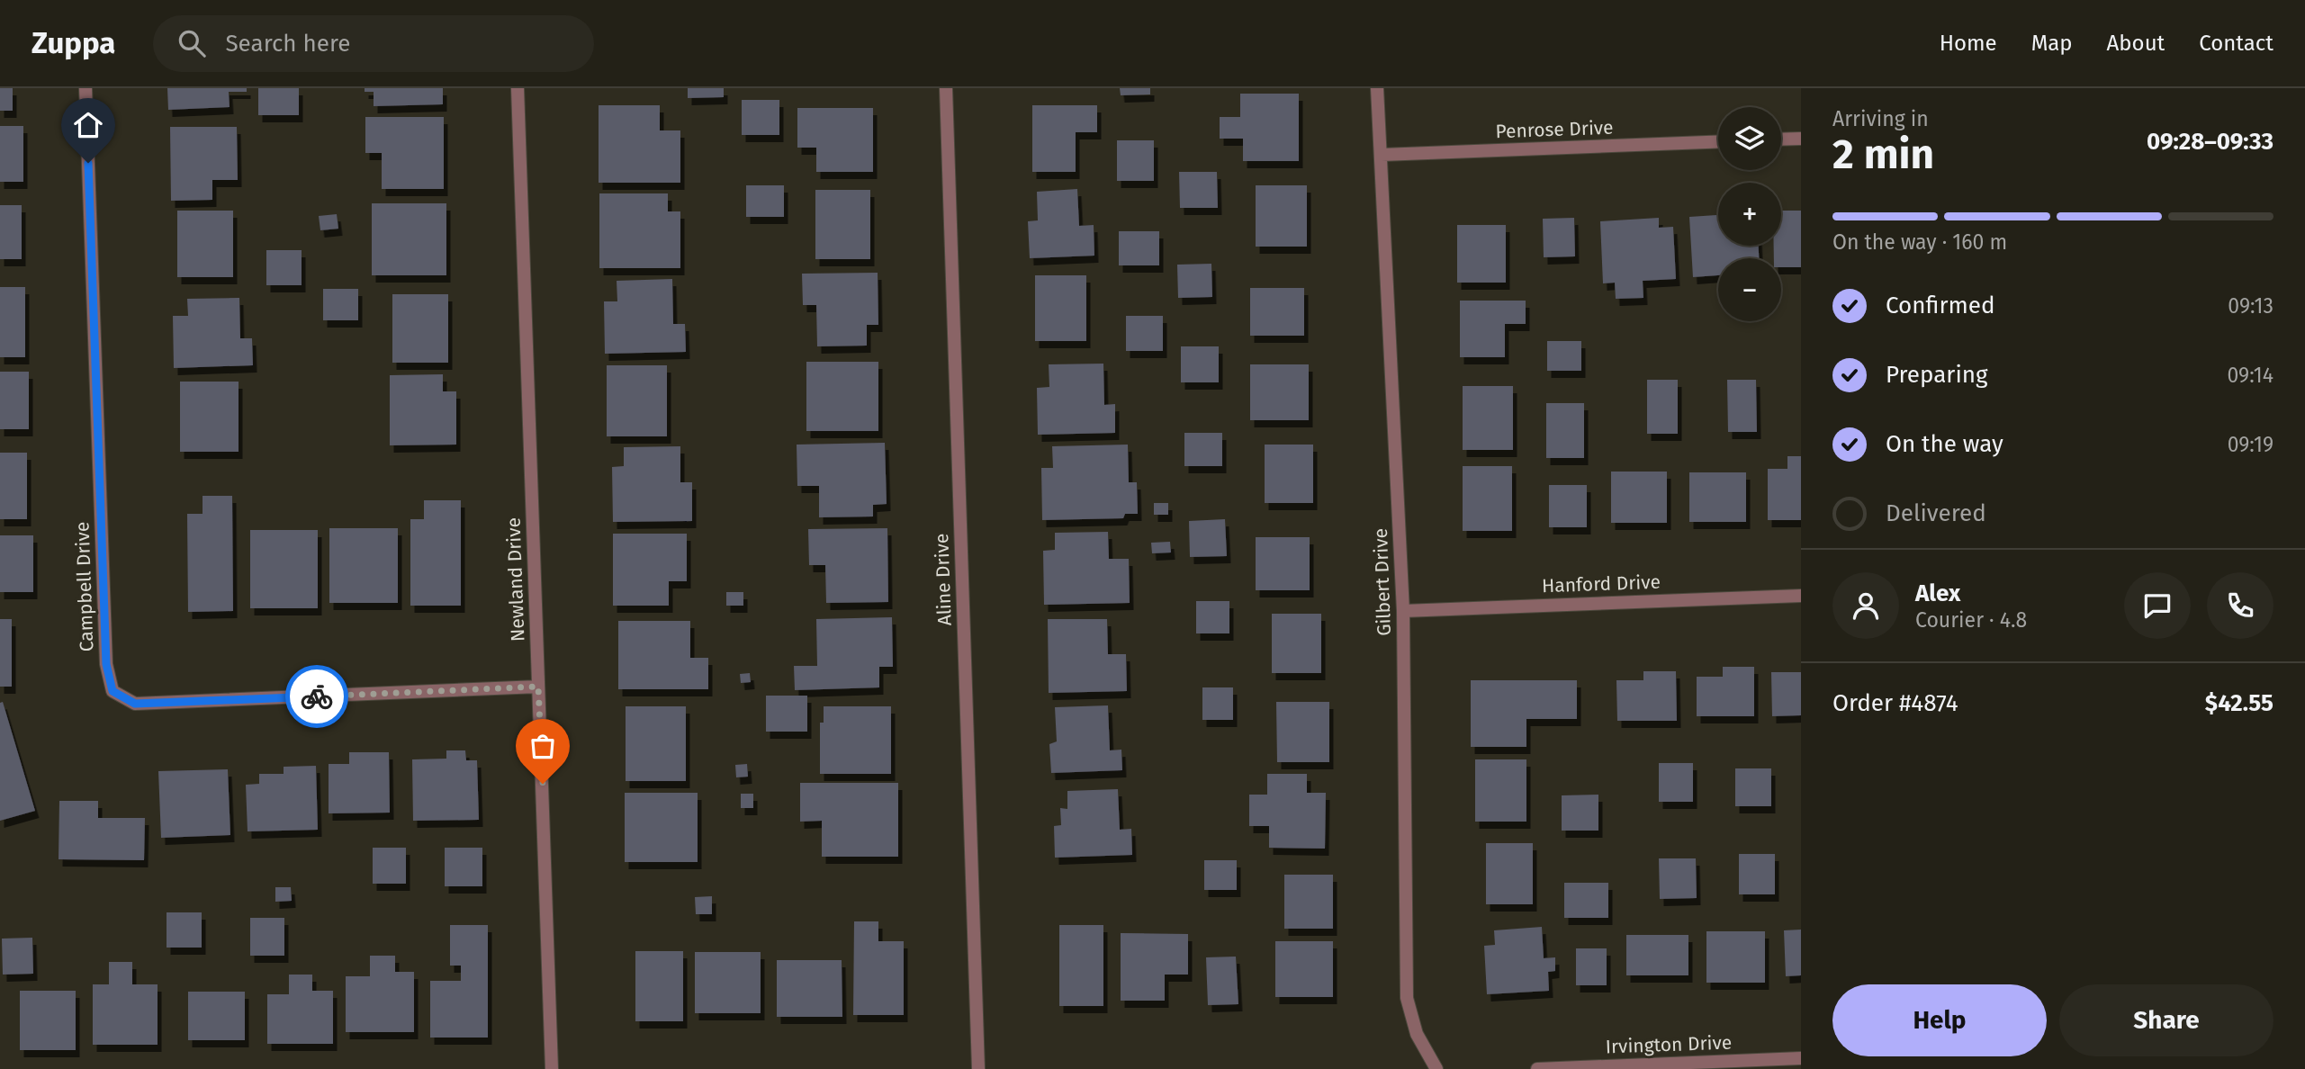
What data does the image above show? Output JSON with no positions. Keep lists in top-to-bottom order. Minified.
{"streets":{"street":["Penrose Drive","Newland Drive","Aline Drive","Gilbert Drive","Hanford Drive","Campbell Drive","Irvington Drive"]},"crossings":[["Penrose Drive","Gilbert Drive"],["Newland Drive","Campbell Drive"],["Gilbert Drive","Hanford Drive"]],"page":{"header":"Zuppa","search":"Search here","nav":["Home","Map","About","Contact"],"heading":["2 min","Arriving in","09:28–09:33"],"panel":["Alex","Courier · 4.8","Order #4874","$42.55"],"map_buttons":["+","−"],"bar":"On the way · 160 m","list":[["Confirmed","09:13"],["Preparing","09:14"],["On the way","09:19"],"Delivered"],"buttons":["Help","Share"]}}
